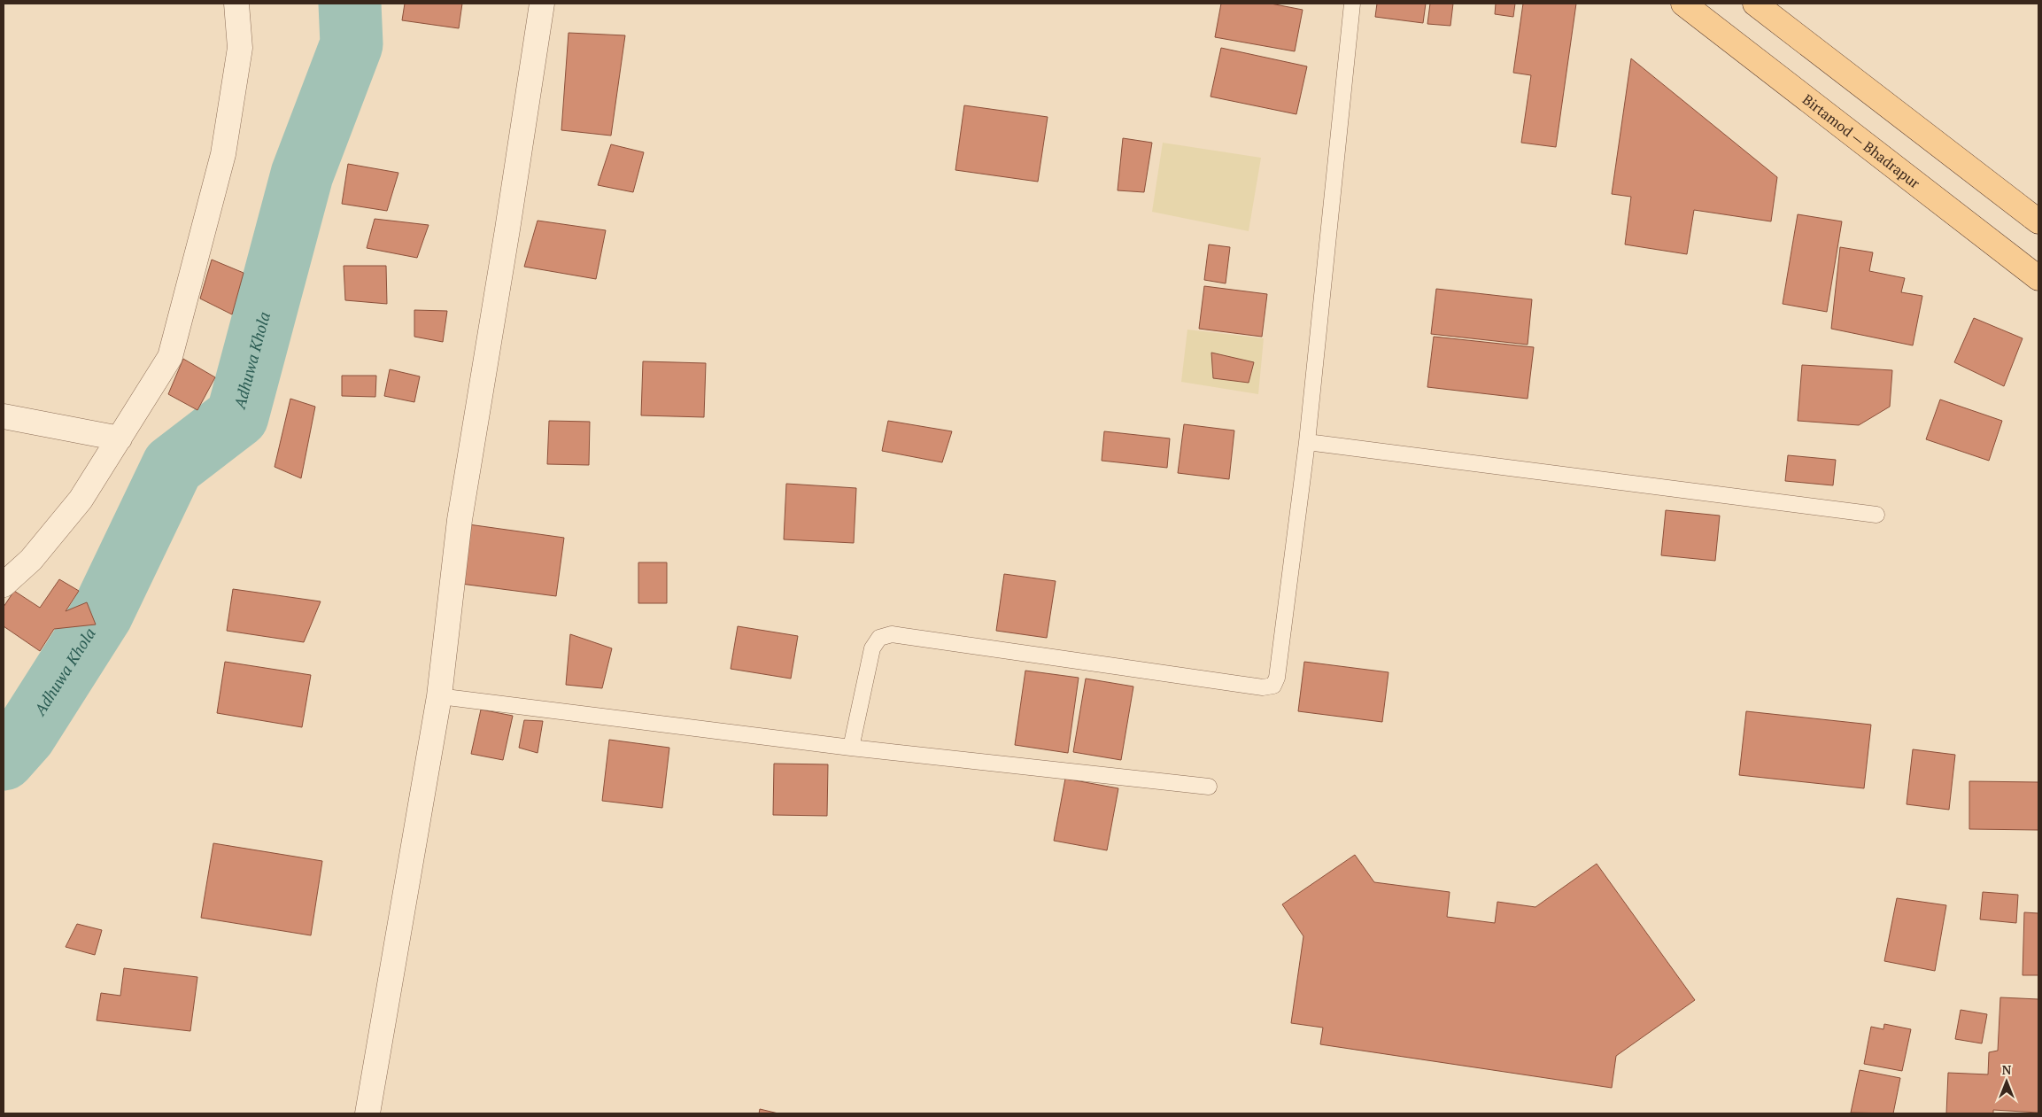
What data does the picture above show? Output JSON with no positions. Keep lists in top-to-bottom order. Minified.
{"streets":{"main road":["Birtamod — Bhadrapur"]},"water":["Adhuwa Khola"],"north":"top"}
